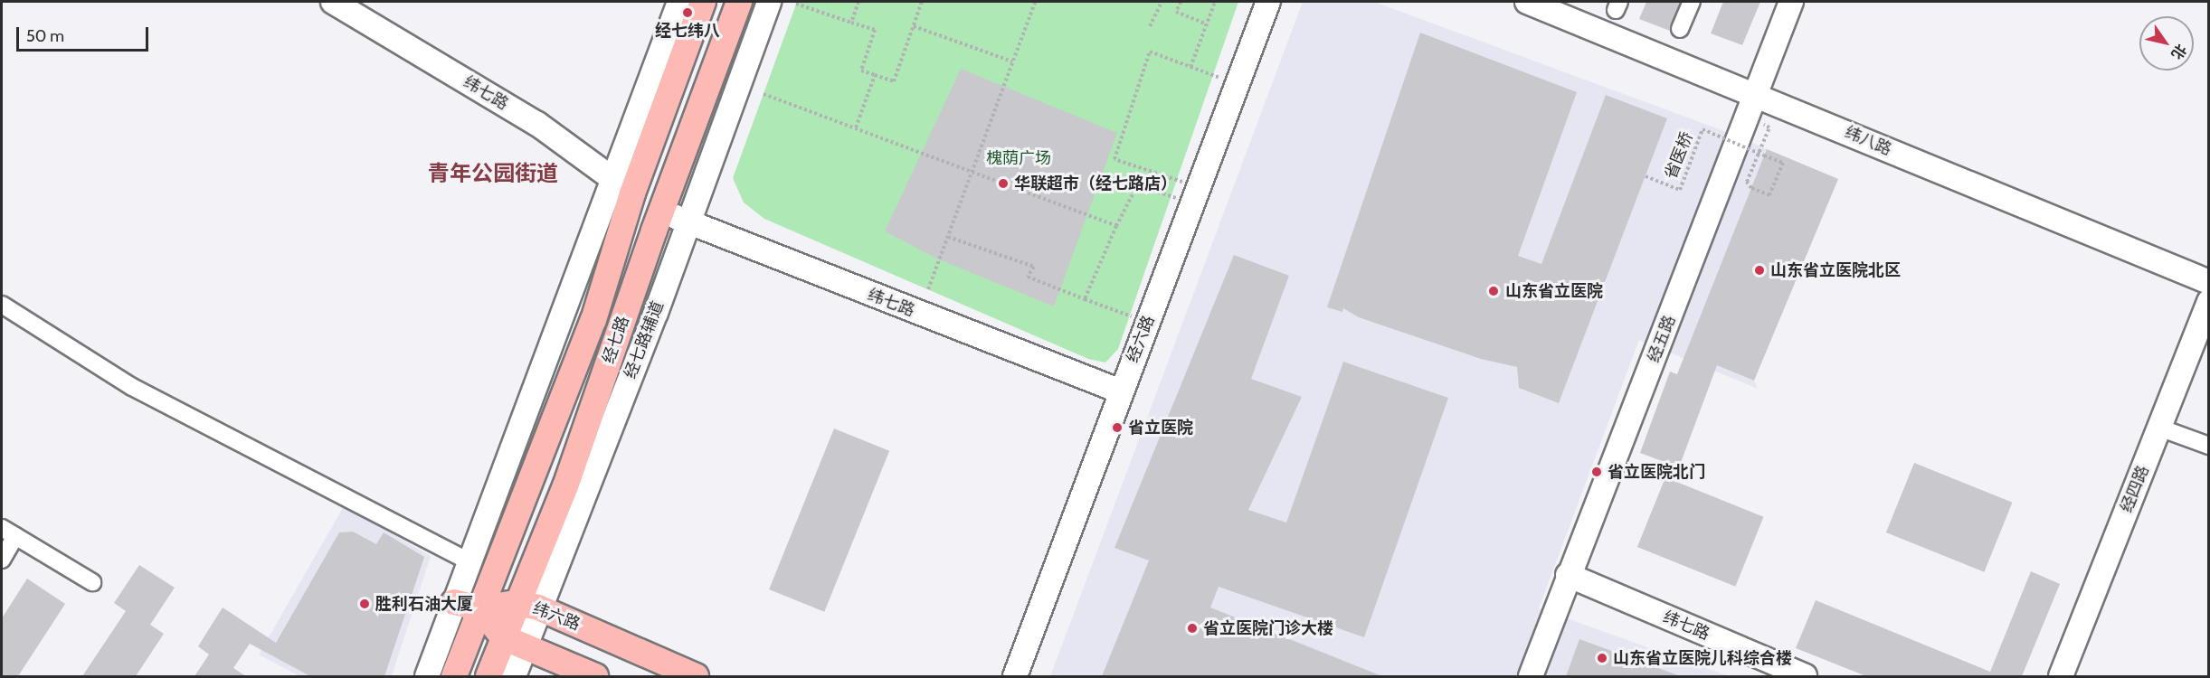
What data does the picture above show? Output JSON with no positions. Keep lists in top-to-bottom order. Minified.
{"streets":{"main road":["经七路","纬六路"],"street":["纬七路","纬八路","经六路","经五路","经七路辅道","经四路"],"path":["省医桥"]},"crossings":[["纬七路","经六路"],["纬七路","经五路"],["纬七路","经七路"],["纬七路","经七路辅道"],["纬八路","经五路"],["经七路","经七路辅道"],["经七路","纬六路"],["经七路辅道","纬六路"]],"districts":["青年公园街道"],"parks":["槐荫广场"],"places":["经七纬八","华联超市（经七路店）","山东省立医院北区","山东省立医院","省立医院","省立医院北门","胜利石油大厦","省立医院门诊大楼","山东省立医院儿科综合楼"],"scale_bar":"50 m","north":"bottom right"}
